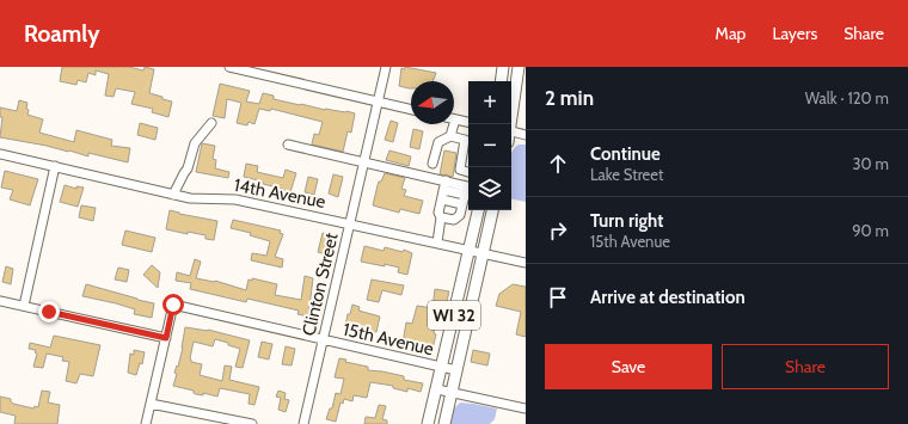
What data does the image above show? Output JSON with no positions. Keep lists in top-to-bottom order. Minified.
{"streets":{"main road":["WI 32"],"street":["14th Avenue","Clinton Street","15th Avenue"]},"crossings":[["14th Avenue","Clinton Street"],["14th Avenue","WI 32"],["Clinton Street","15th Avenue"],["WI 32","15th Avenue"]],"north":"left","page":{"header":"Roamly","nav":["Map","Layers","Share"],"heading":["2 min","Walk · 120 m"],"map_buttons":["+","−"],"list":[["Continue","Lake Street","30 m"],["Turn right","15th Avenue","90 m"],"Arrive at destination"],"buttons":["Save","Share"]}}
